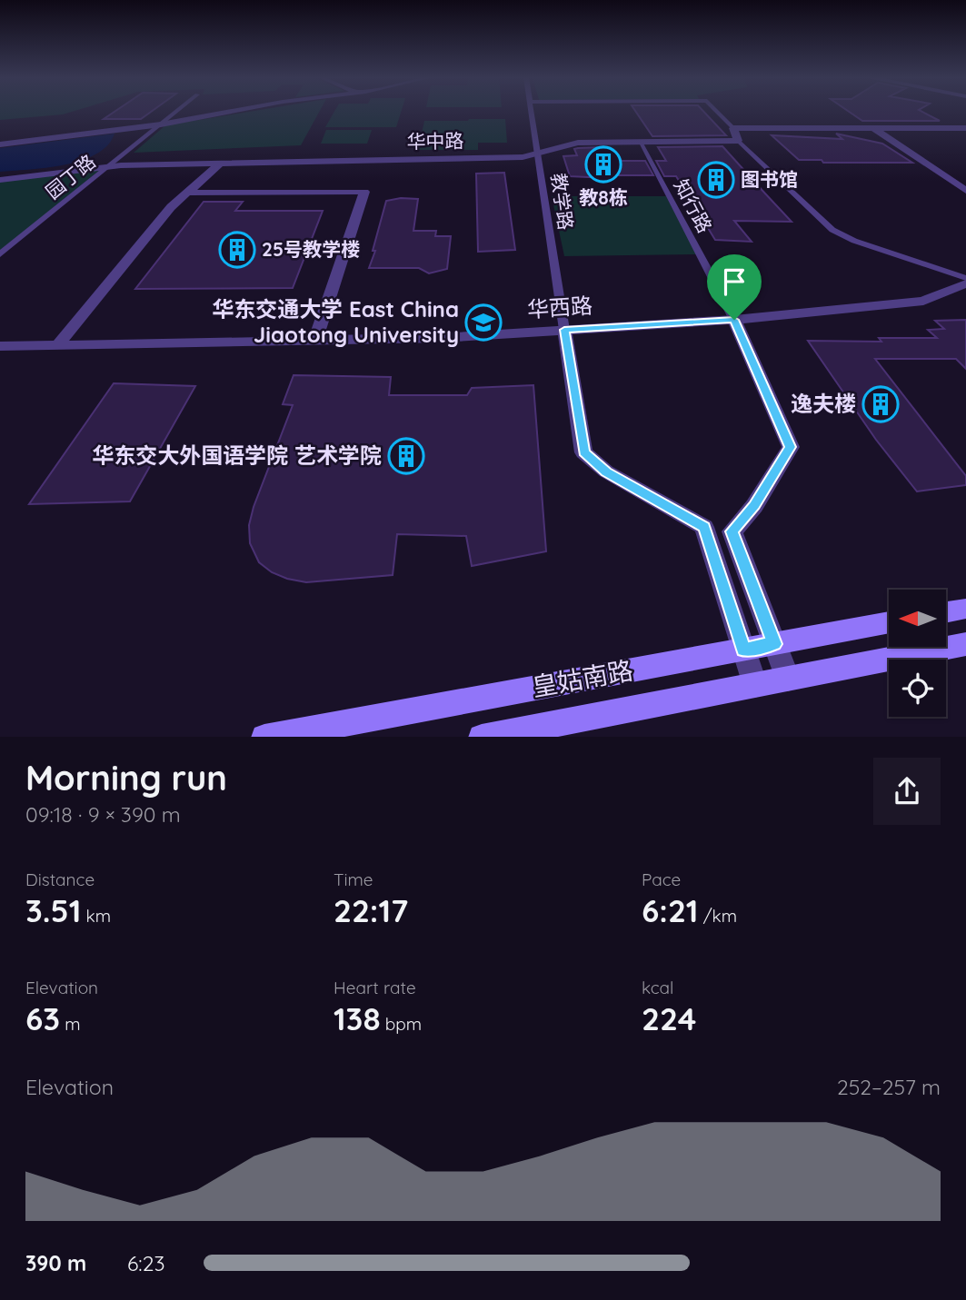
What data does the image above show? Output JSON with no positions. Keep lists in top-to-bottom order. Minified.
{"streets":{"street":["华中路","华西路","皇姑南路"],"lane":["园丁路","教学路","知行路"]},"crossings":[["华中路","园丁路"],["华中路","教学路"],["华中路","知行路"],["教学路","华西路"],["知行路","华西路"]],"places":{"building":["教8栋","图书馆","25号教学楼","逸夫楼","华东交大外国语学院 艺术学院"],"school or university":["华东交通大学 East China Jiaotong University"]},"north":"left","page":{"heading":["Morning run","09:18 · 9 × 390 m"],"stats":[["Distance","3.51 km"],["Time","22:17"],["Pace","6:21 /km"],["Elevation","63 m"],["Heart rate","138 bpm"],["kcal","224"]],"chart":["Elevation","252–257 m"],"list":[{"name":"390 m","note":"6:23"}]}}
